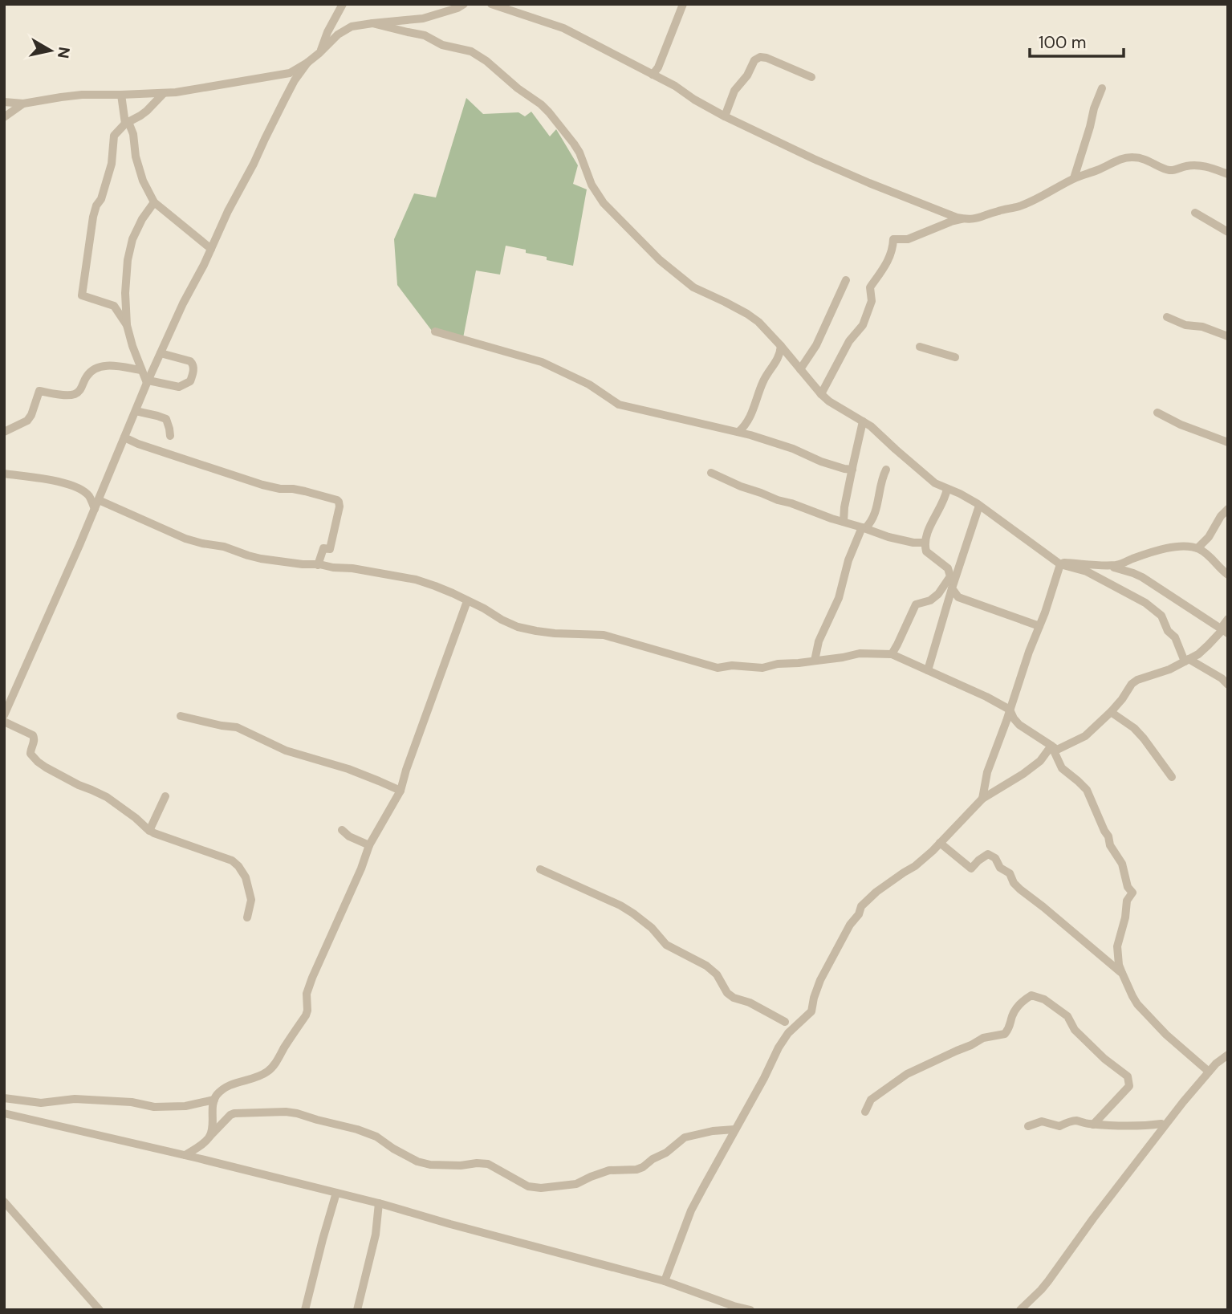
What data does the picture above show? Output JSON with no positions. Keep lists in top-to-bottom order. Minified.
{"scale_bar":"100 m","north":"right"}
